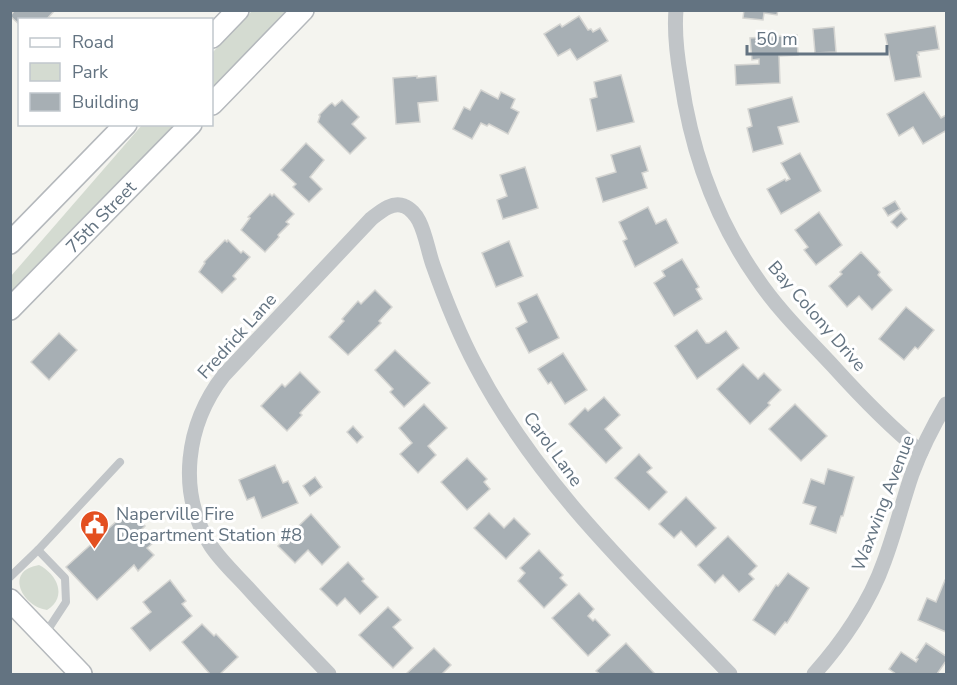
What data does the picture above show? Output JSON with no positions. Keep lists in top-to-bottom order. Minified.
{"streets":{"main road":["75th Street"],"street":["Bay Colony Drive","Fredrick Lane","Carol Lane","Waxwing Avenue"]},"crossings":[["Bay Colony Drive","Waxwing Avenue"],["Fredrick Lane","Carol Lane"]],"places":{"public building":["Naperville Fire Department Station #8"]},"legend":["Road","Park","Building"],"scale_bar":"50 m"}
